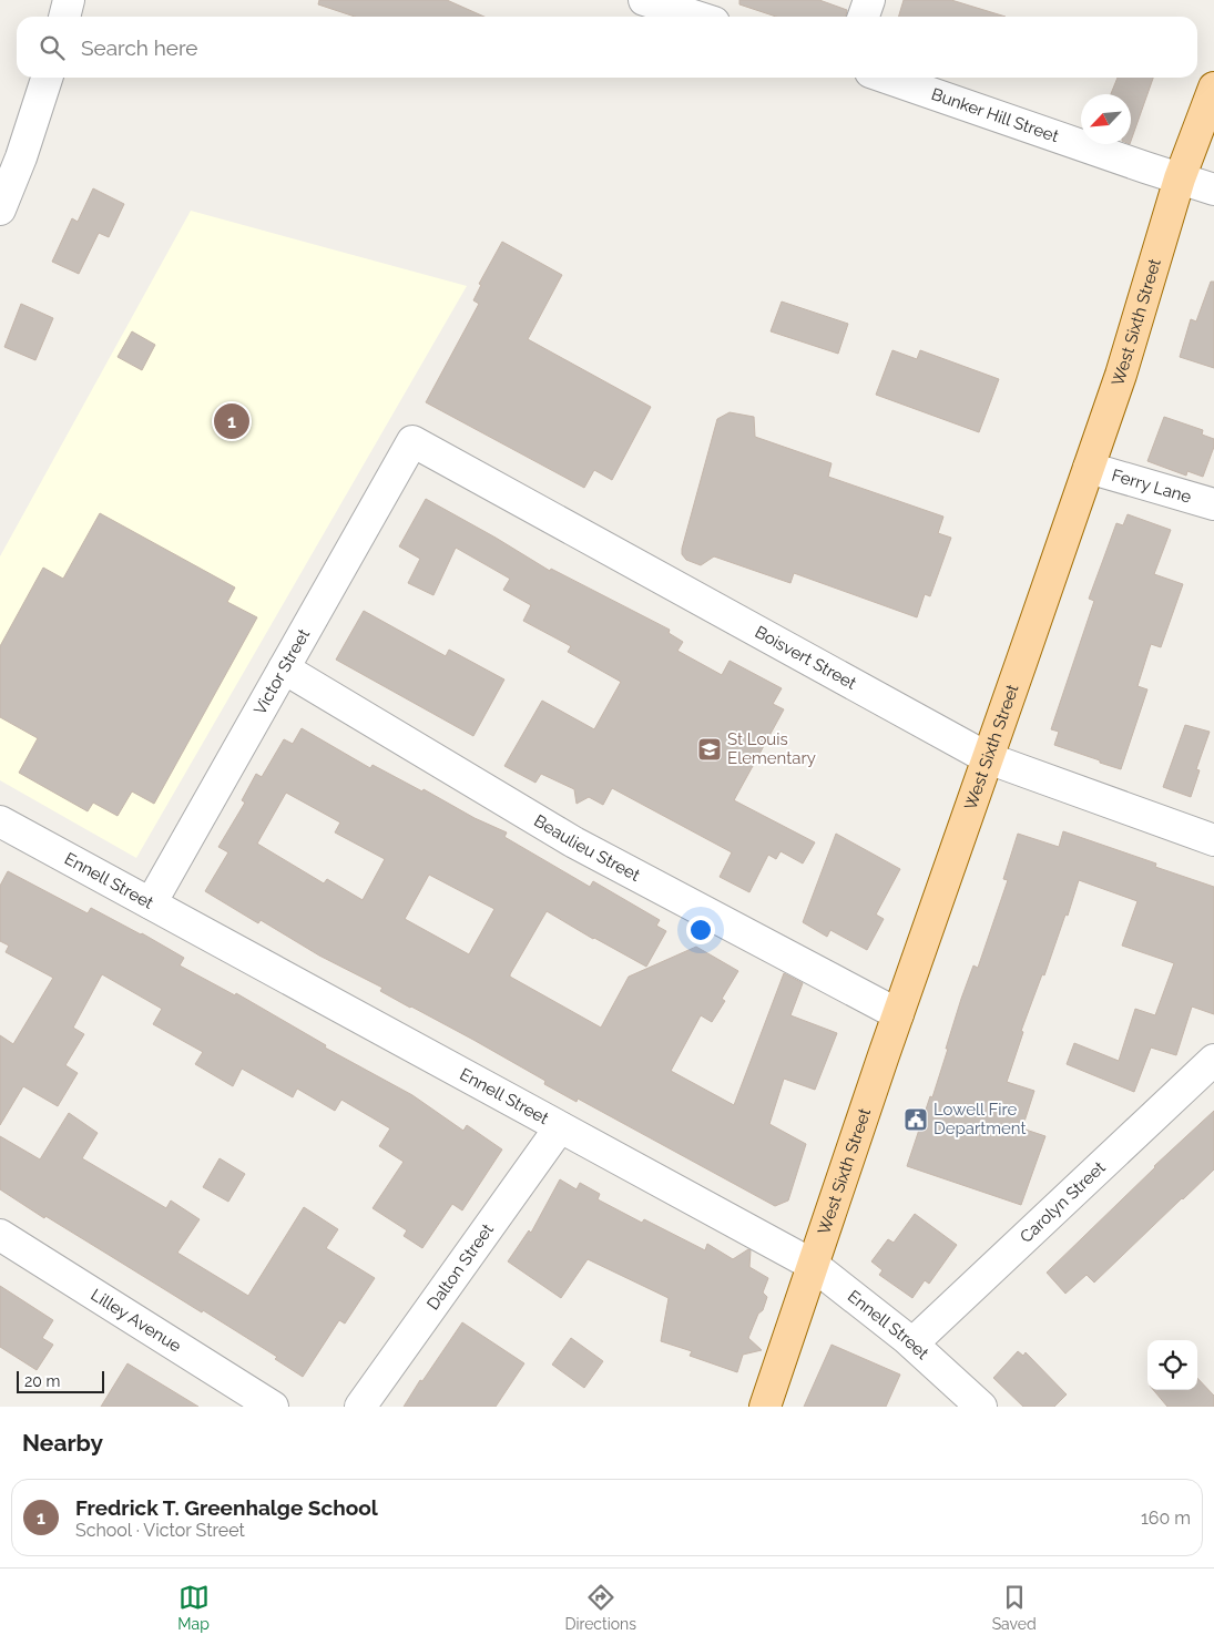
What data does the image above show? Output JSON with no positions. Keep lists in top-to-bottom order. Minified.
{"streets":{"main road":["West Sixth Street"],"street":["Bunker Hill Street","Ferry Lane","Boisvert Street","Victor Street","Beaulieu Street","Ennell Street","Carolyn Street","Dalton Street","Lilley Avenue"]},"crossings":[["Bunker Hill Street","West Sixth Street"],["West Sixth Street","Ferry Lane"],["West Sixth Street","Boisvert Street"],["West Sixth Street","Beaulieu Street"],["West Sixth Street","Ennell Street"],["Boisvert Street","Victor Street"],["Victor Street","Beaulieu Street"],["Victor Street","Ennell Street"],["Ennell Street","Carolyn Street"],["Ennell Street","Dalton Street"]],"places":{"school or university":["St Louis Elementary"],"public building":["Lowell Fire Department"]},"scale_bar":"20 m","north":"bottom left","page":{"search":"Search here","pins":"1","scale":"20 m","heading":"Nearby","list":[{"mark":"1","name":"Fredrick T. Greenhalge School","note":"School · Victor Street","value":"160 m"}],"nav":["Map","Directions","Saved"]}}
